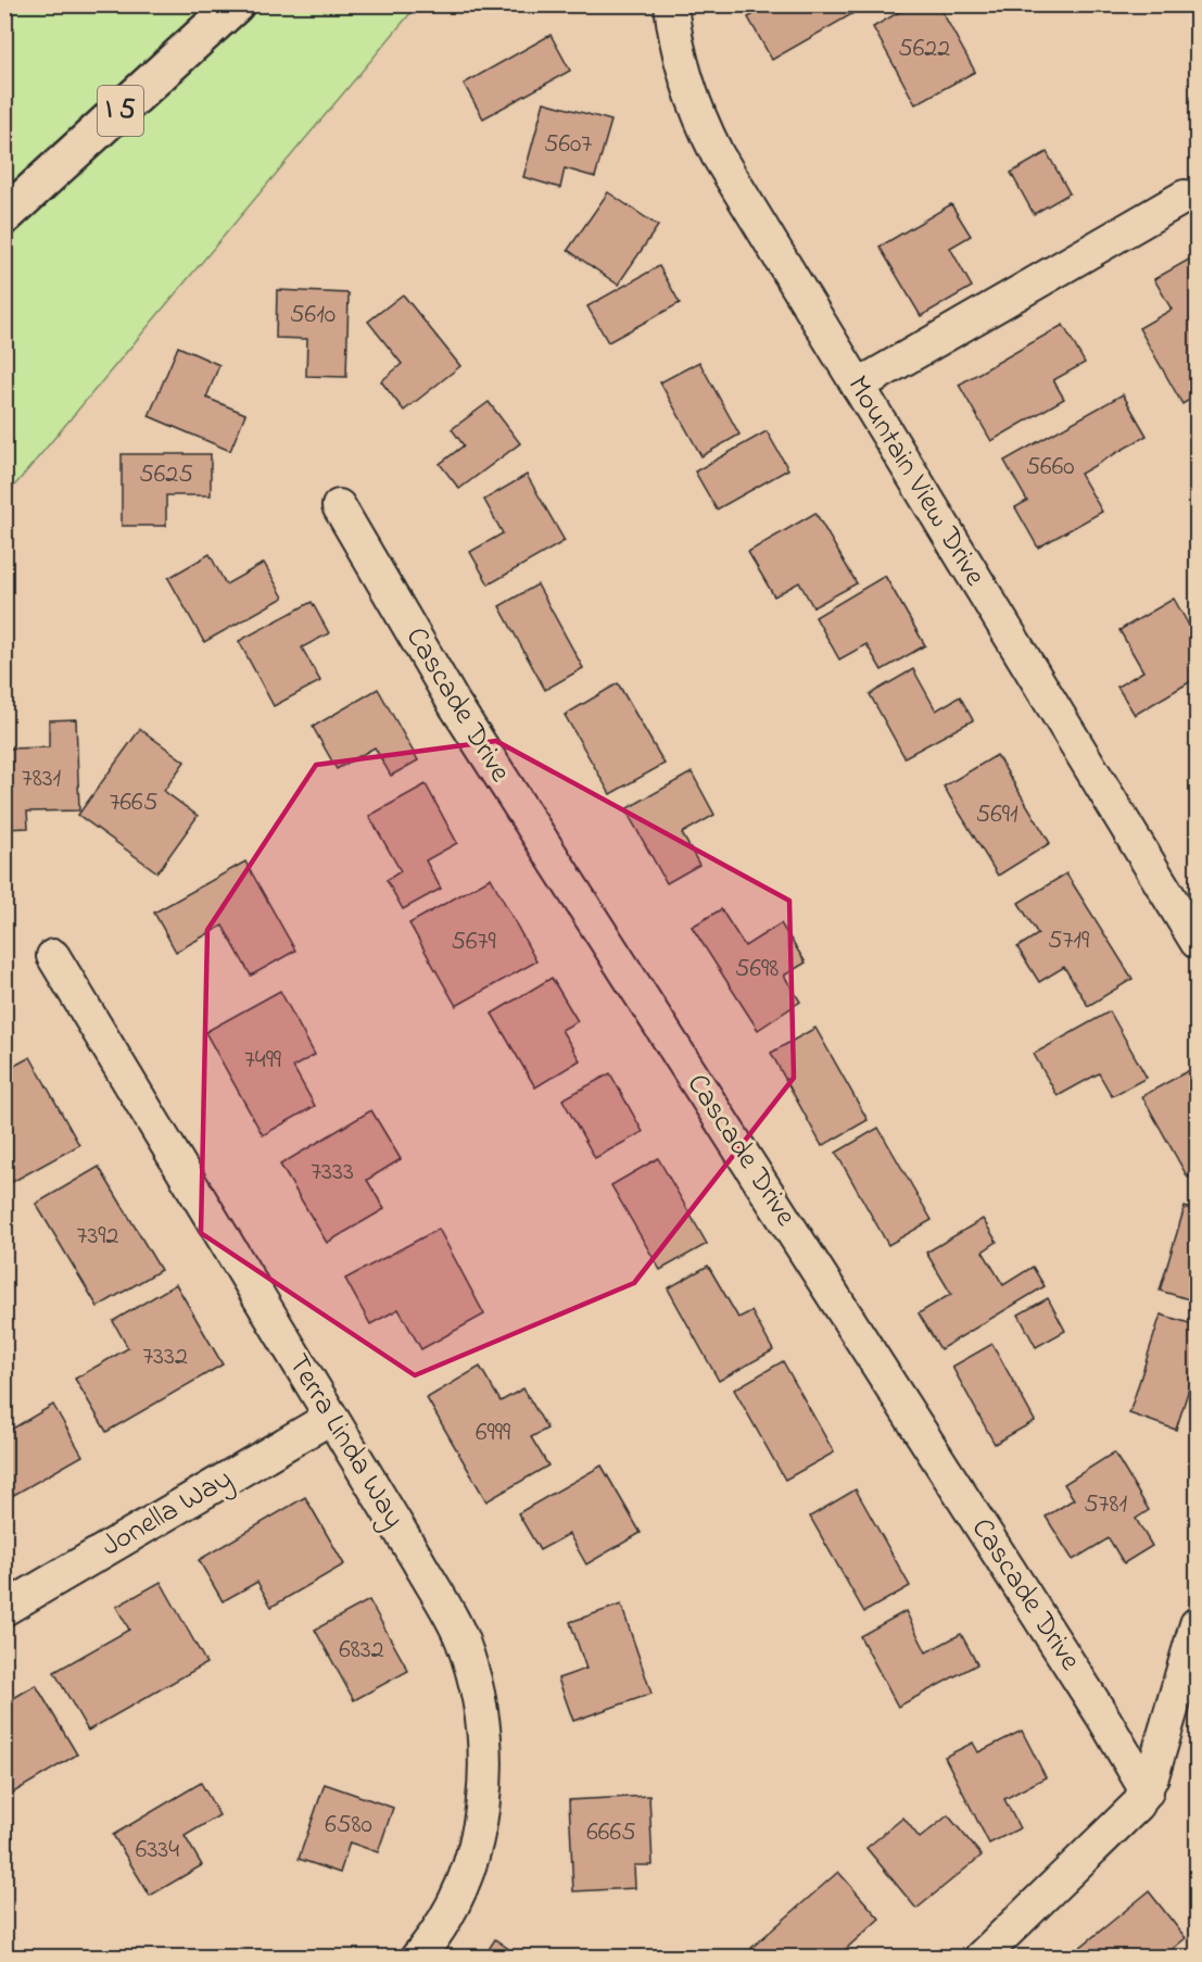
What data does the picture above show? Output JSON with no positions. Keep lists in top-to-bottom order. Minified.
{"streets":{"highway":["I 5"],"street":["Mountain View Drive","Cascade Drive","Terra Linda Way","Jonella Way"]},"crossings":[["Terra Linda Way","Jonella Way"]],"house_numbers":["5622","5607","5610","5660","5625","7831","7665","5691","5719","5679","5698","7499","7333","7392","7332","6999","5781","6832","6580","6665","6334"]}
